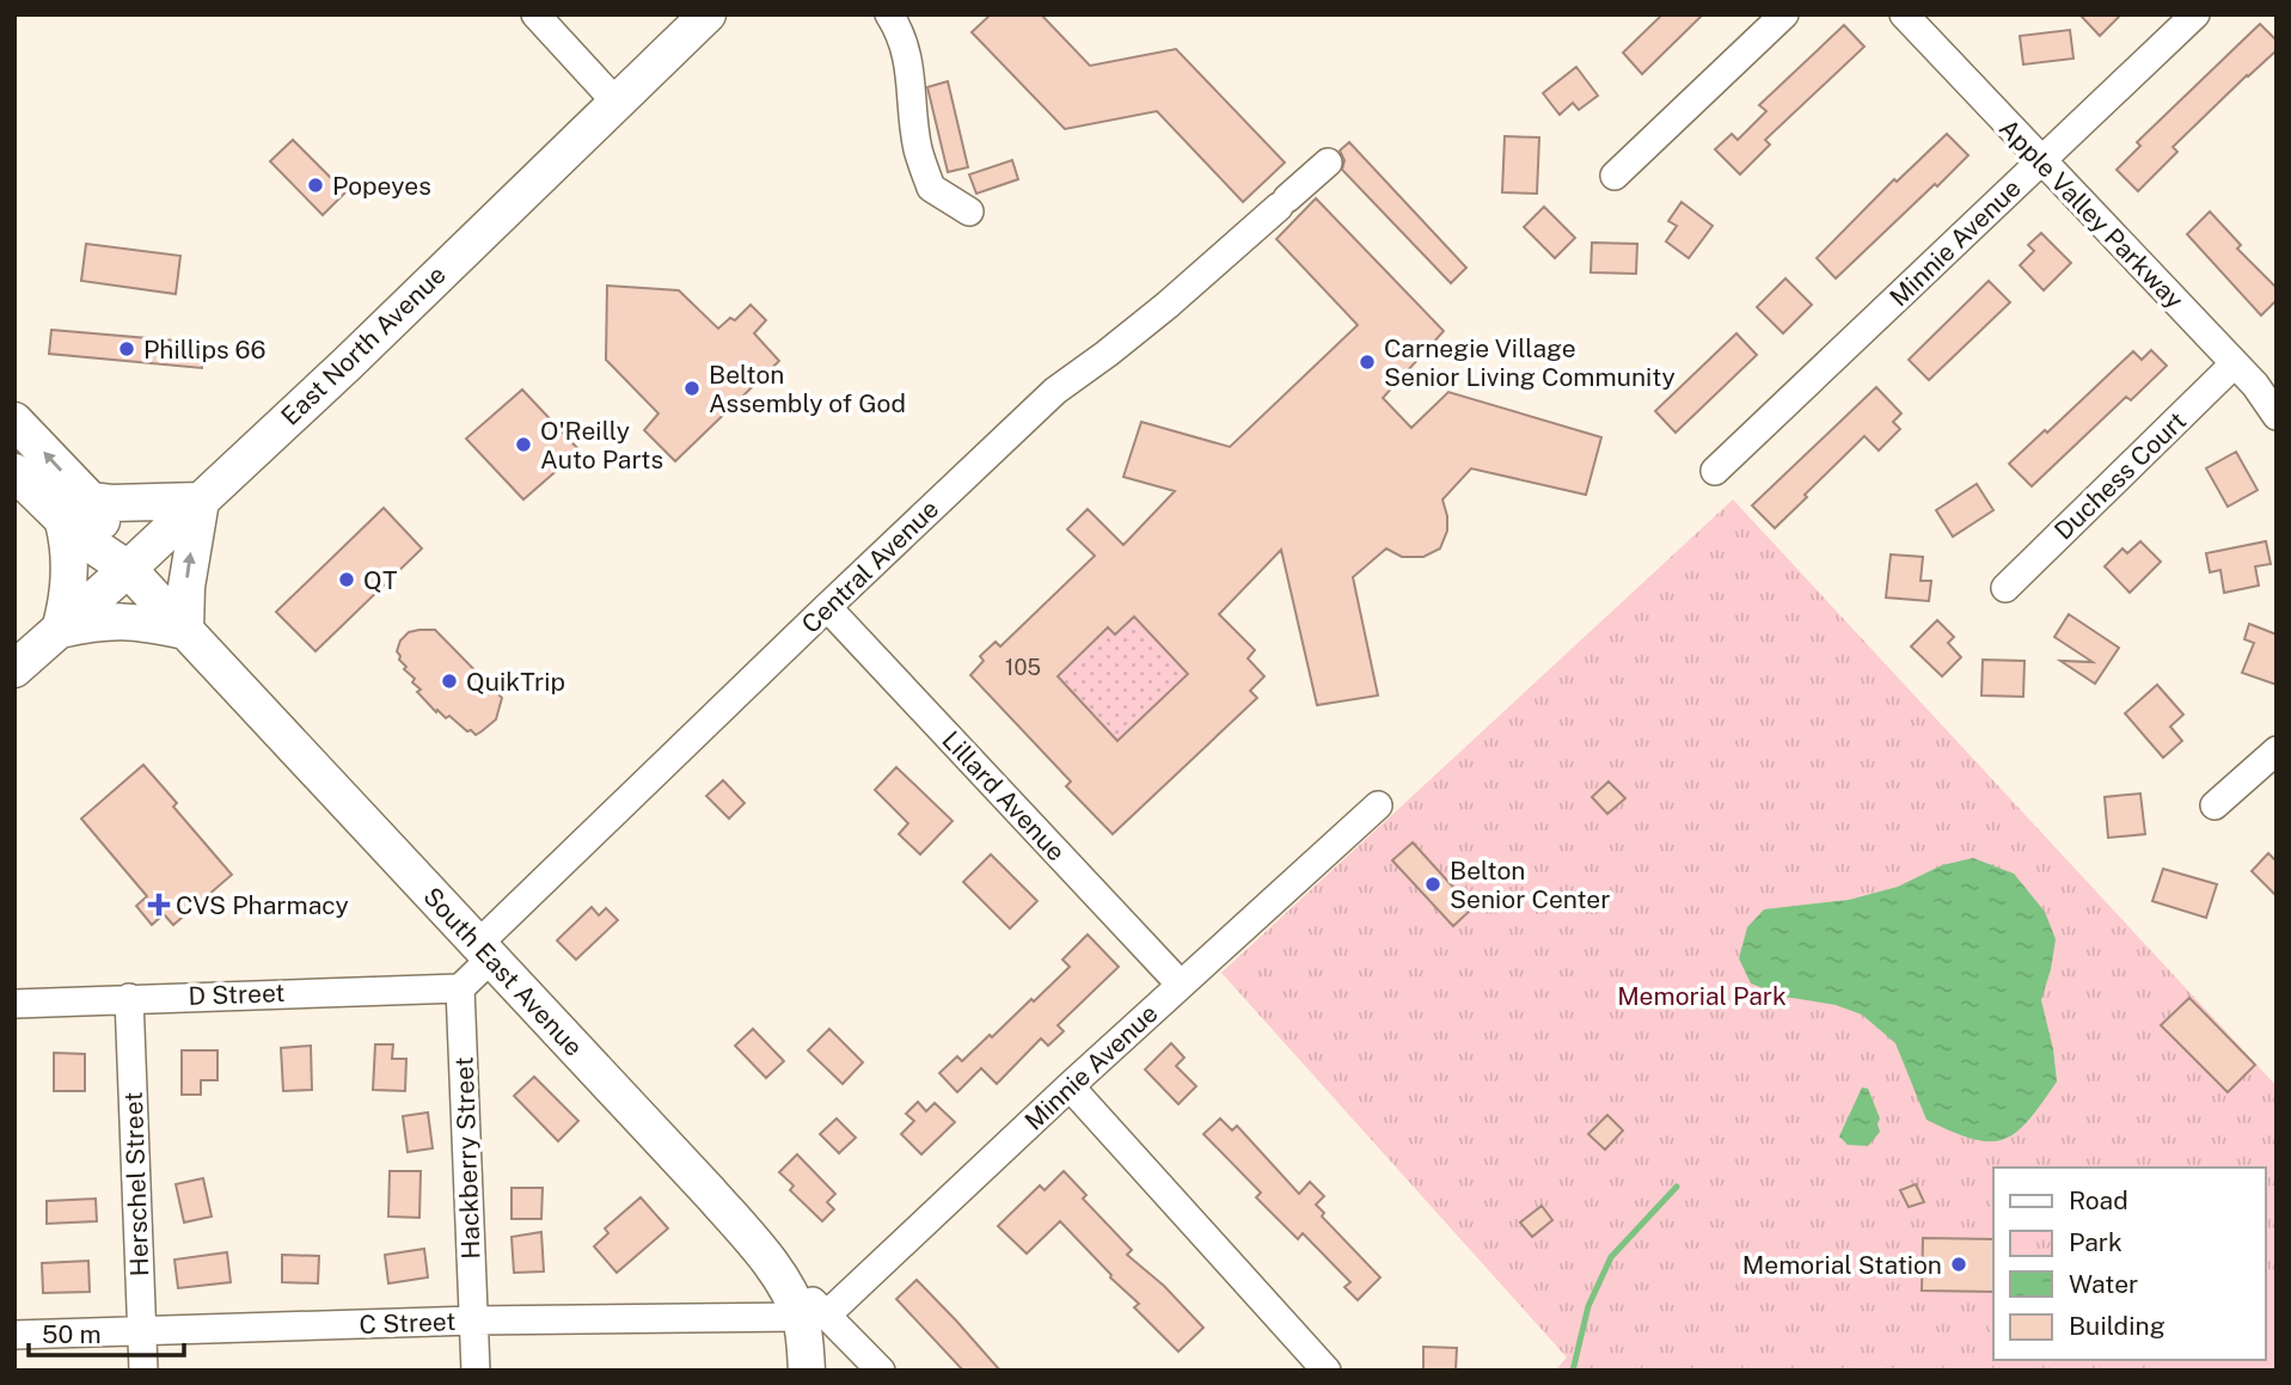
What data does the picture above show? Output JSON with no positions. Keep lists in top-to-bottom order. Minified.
{"streets":{"main road":["East North Avenue","South East Avenue"],"street":["Apple Valley Parkway","Minnie Avenue","Duchess Court","Central Avenue","Lillard Avenue","D Street","Hackberry Street","Herschel Street","C Street"]},"crossings":[["Apple Valley Parkway","Minnie Avenue"],["Apple Valley Parkway","Duchess Court"],["Minnie Avenue","Lillard Avenue"],["Minnie Avenue","South East Avenue"],["Minnie Avenue","C Street"],["East North Avenue","South East Avenue"],["Central Avenue","Lillard Avenue"],["Central Avenue","South East Avenue"],["South East Avenue","C Street"],["D Street","Hackberry Street"],["D Street","Herschel Street"],["Hackberry Street","C Street"],["Herschel Street","C Street"]],"parks":["Memorial Park"],"places":{"other":["Popeyes","Phillips 66","Carnegie Village Senior Living Community","Belton Assembly of God","O'Reilly Auto Parts","QT","QuikTrip","Belton Senior Center","Memorial Station"],"health":["CVS Pharmacy"]},"house_numbers":["105"],"legend":["Road","Park","Water","Building"],"scale_bar":"50 m"}
